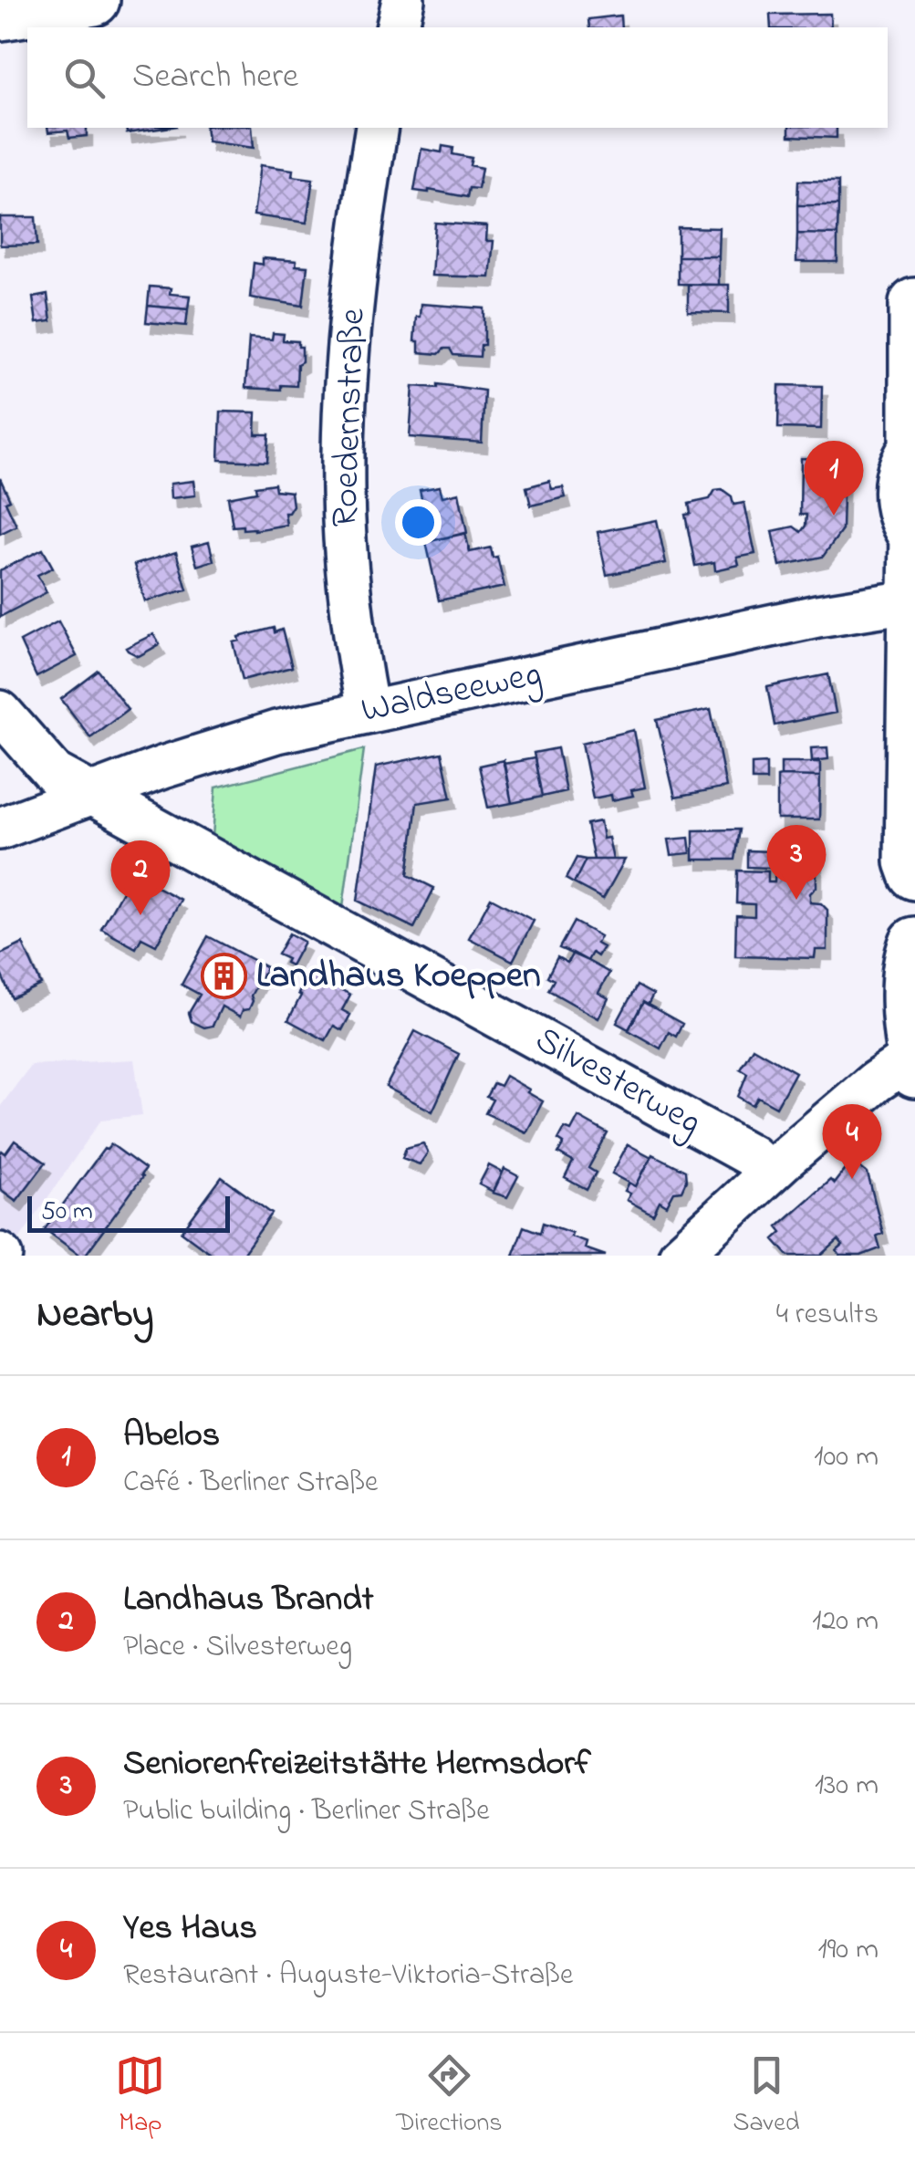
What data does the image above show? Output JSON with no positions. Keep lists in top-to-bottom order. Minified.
{"streets":{"street":["Roedernstraße","Waldseeweg","Silvesterweg"]},"crossings":[["Roedernstraße","Waldseeweg"],["Waldseeweg","Silvesterweg"]],"places":{"building":["Landhaus Koeppen"]},"scale_bar":"50 m","page":{"search":"Search here","pins":["1","3","2","4"],"scale":"50 m","heading":["Nearby","4 results"],"list":[{"mark":"1","name":"Abelos","note":"Café · Berliner Straße","value":"100 m"},{"mark":"2","name":"Landhaus Brandt","note":"Place · Silvesterweg","value":"120 m"},{"mark":"3","name":"Seniorenfreizeitstätte Hermsdorf","note":"Public building · Berliner Straße","value":"130 m"},{"mark":"4","name":"Yes Haus","note":"Restaurant · Auguste-Viktoria-Straße","value":"190 m"}],"nav":["Map","Directions","Saved"]}}
